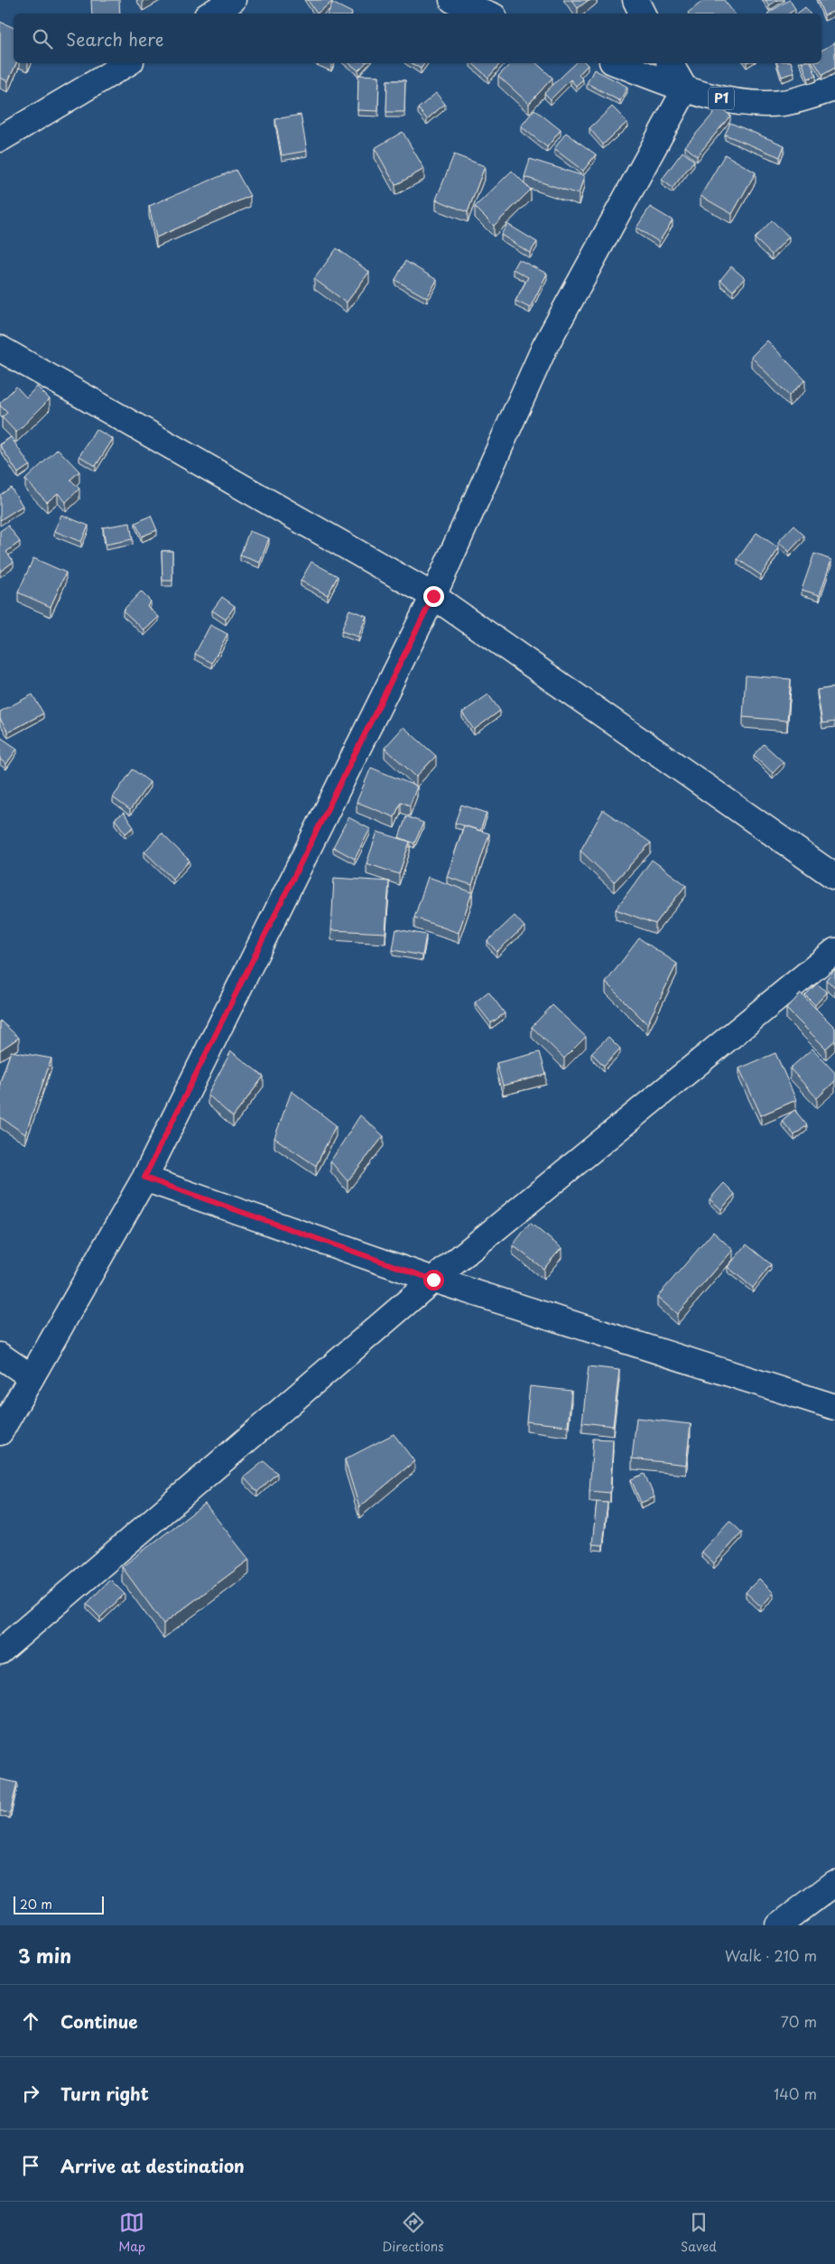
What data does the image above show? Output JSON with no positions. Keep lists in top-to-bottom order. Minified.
{"streets":{"street":["P1"]},"scale_bar":"20 m","page":{"search":"Search here","scale":"20 m","heading":["3 min","Walk · 210 m"],"list":[["Continue","70 m"],["Turn right","140 m"],"Arrive at destination"],"nav":["Map","Directions","Saved"]}}
